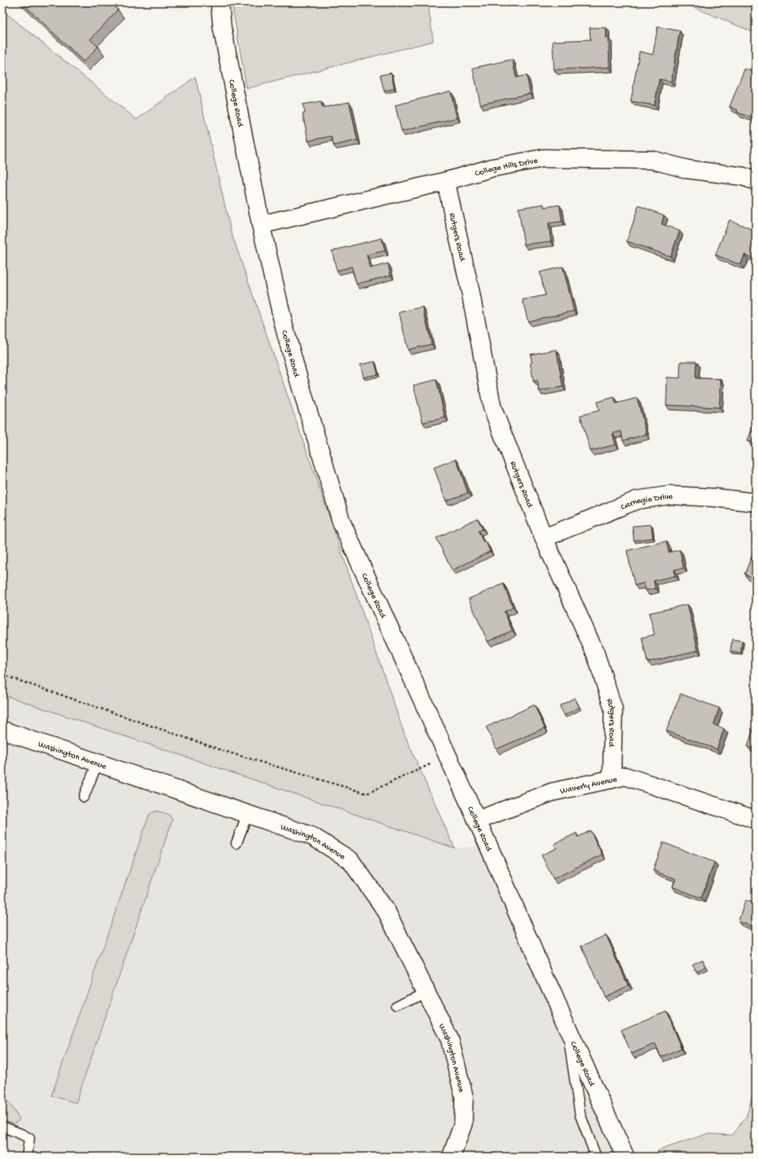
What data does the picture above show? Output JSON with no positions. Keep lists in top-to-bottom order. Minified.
{"streets":{"street":["College Road","College Hills Drive","Rutgers Road","Carnegie Drive","Washington Avenue","Waverly Avenue"]},"crossings":[["College Road","College Hills Drive"],["College Road","Waverly Avenue"],["College Hills Drive","Rutgers Road"],["Rutgers Road","Carnegie Drive"],["Rutgers Road","Waverly Avenue"]]}
